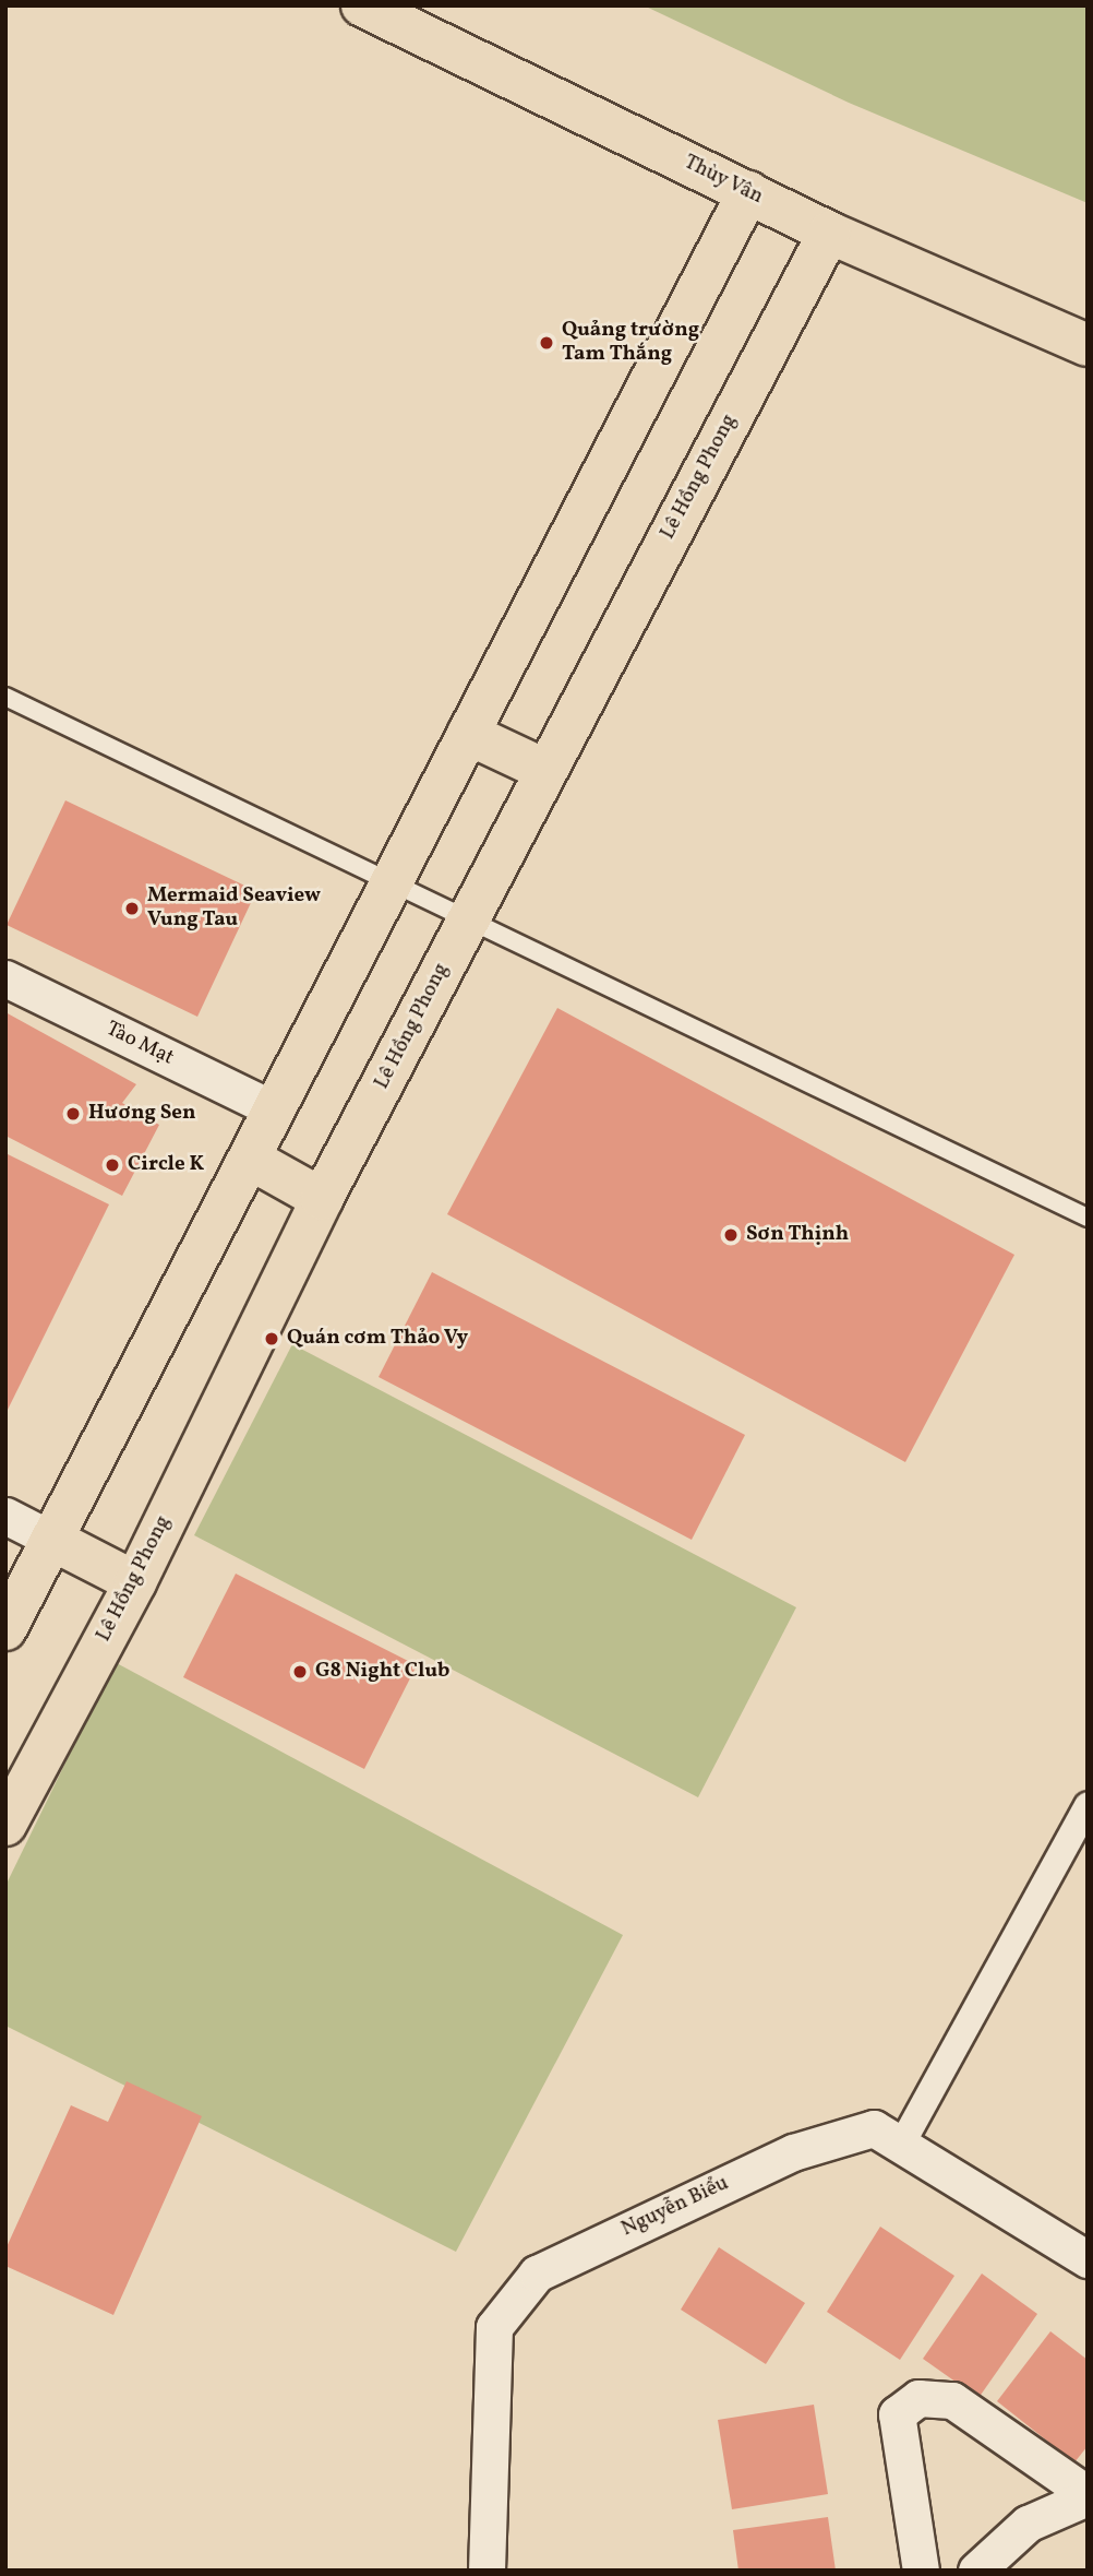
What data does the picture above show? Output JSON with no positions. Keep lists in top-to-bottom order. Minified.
{"streets":{"main road":["Thùy Vân","Lê Hồng Phong"],"street":["Tào Mạt","Nguyễn Biểu"]},"crossings":[["Thùy Vân","Lê Hồng Phong"]],"places":["Quảng trường Tam Thắng","Mermaid Seaview Vung Tau","Hương Sen","Circle K","Sơn Thịnh","Quán cơm Thảo Vy","G8 Night Club"]}
